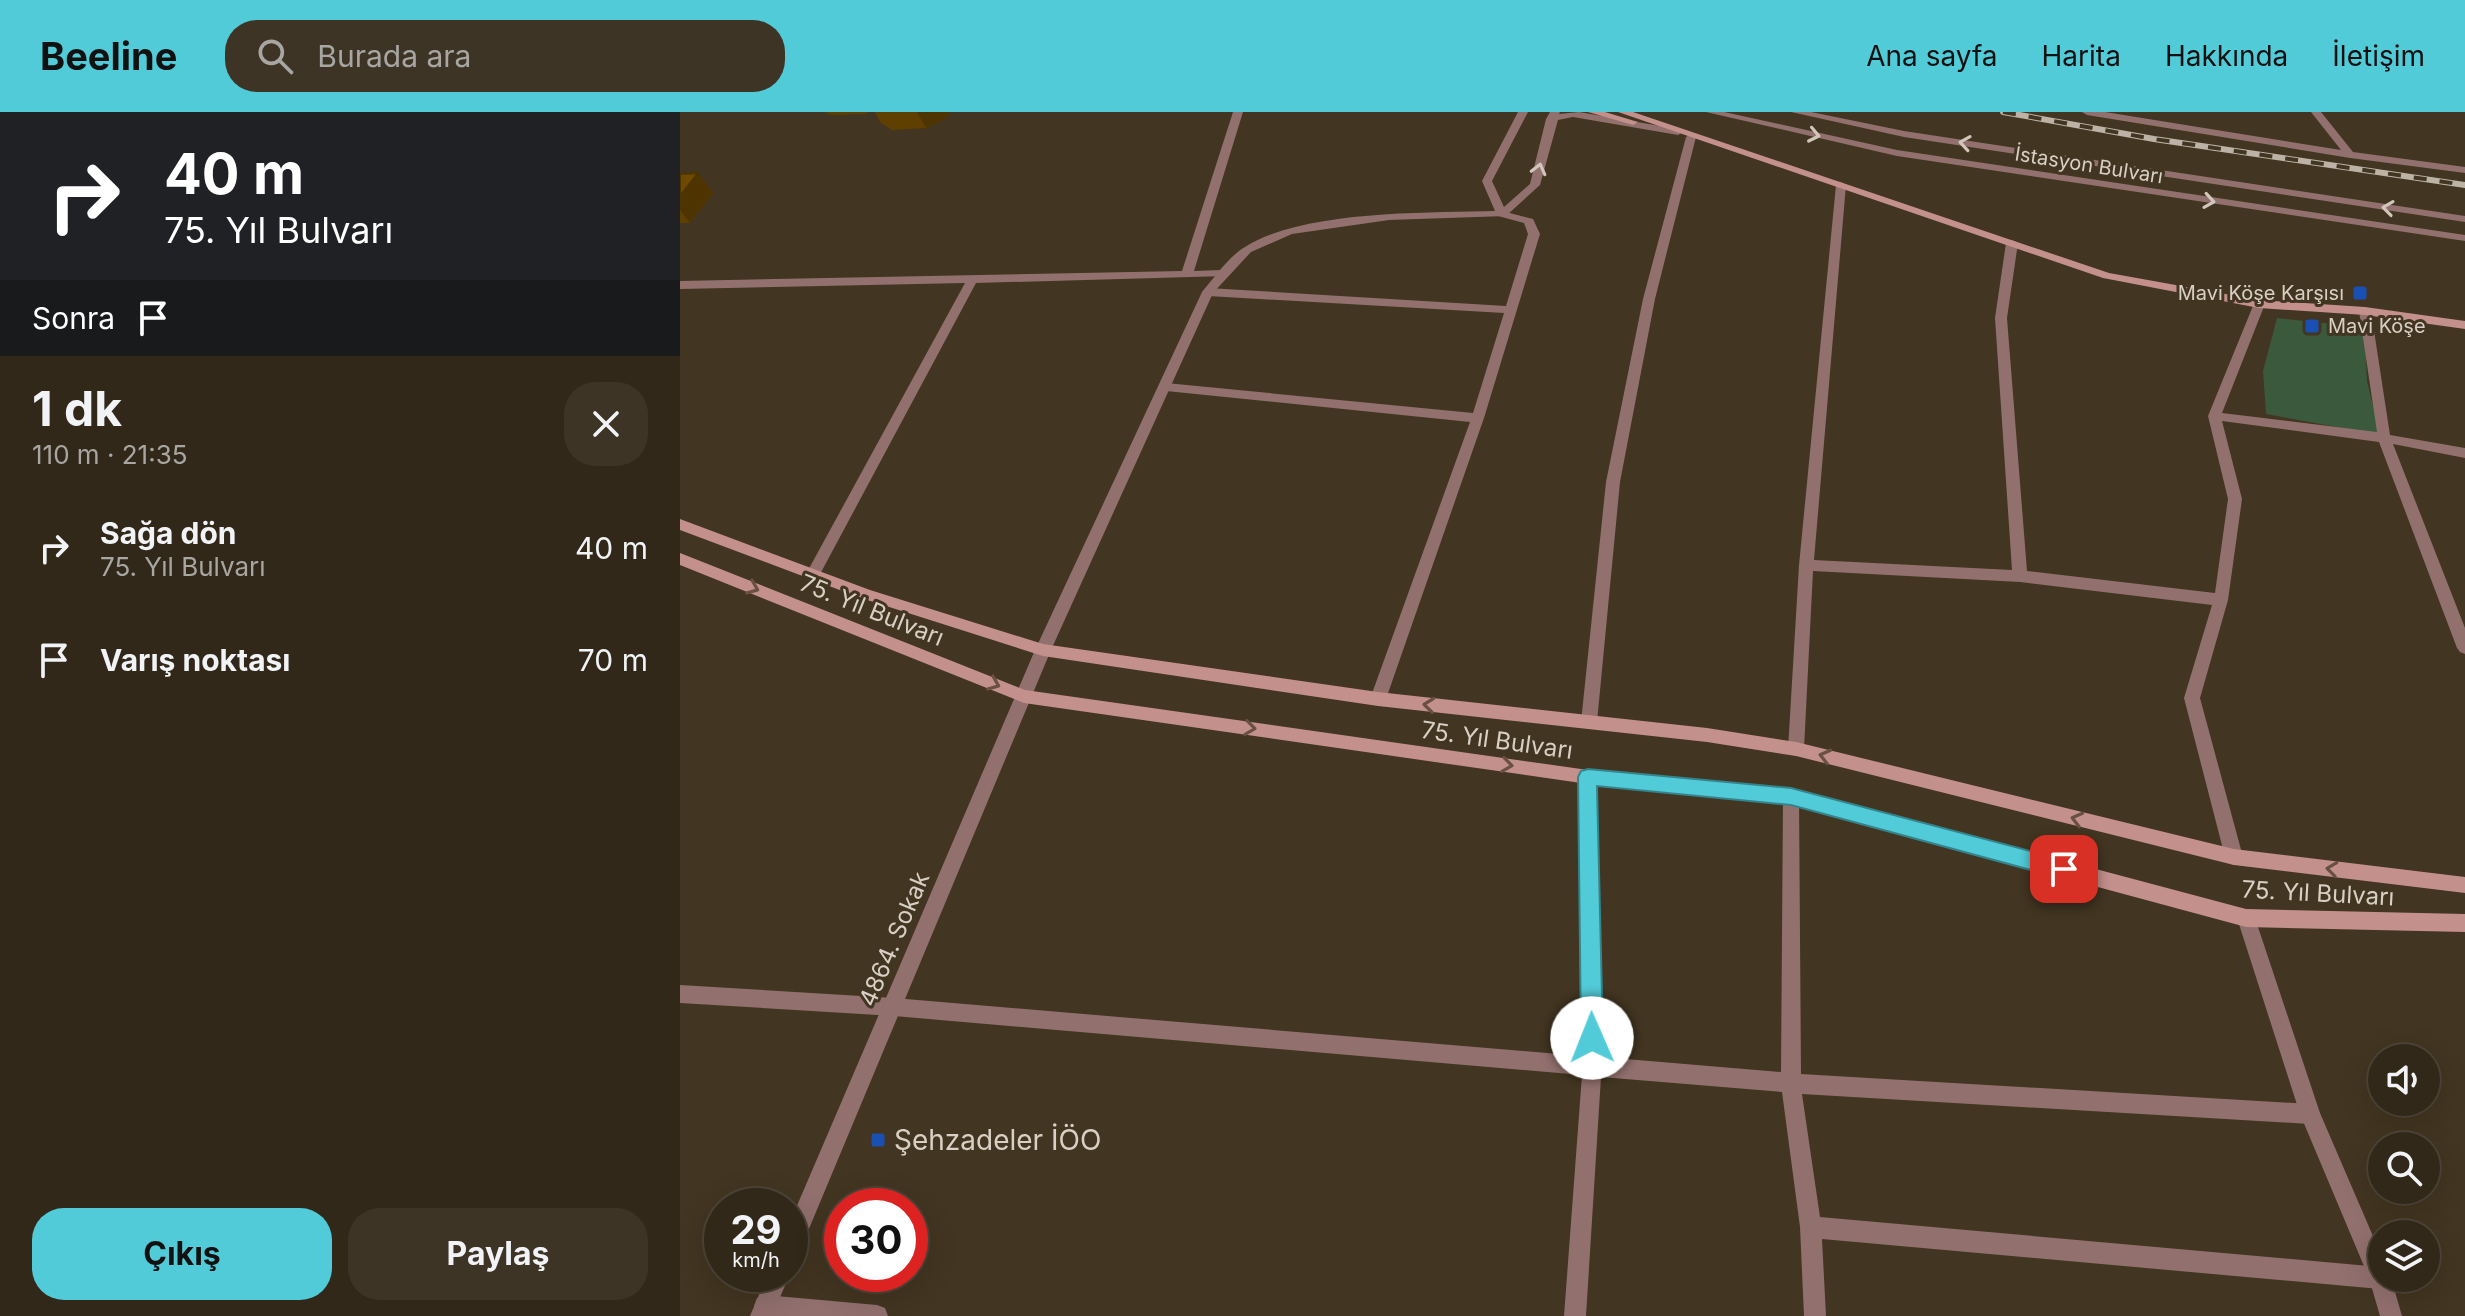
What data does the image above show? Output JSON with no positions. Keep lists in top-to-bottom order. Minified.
{"streets":{"main road":["75. Yıl Bulvarı"],"street":["İstasyon Bulvarı","4864. Sokak"]},"crossings":[["75. Yıl Bulvarı","4864. Sokak"]],"places":{"transit":["Mavi Köşe Karşısı","Mavi Köşe","Şehzadeler İÖO"]},"page":{"header":"Beeline","search":"Burada ara","nav":["Ana sayfa","Harita","Hakkında","İletişim"],"turn":["40 m","75. Yıl Bulvarı"],"then":"Sonra","heading":["1 dk","110 m · 21:35"],"list":[{"name":"Sağa dön","note":"75. Yıl Bulvarı","value":"40 m"},{"name":"Varış noktası","value":"70 m"}],"speed":"29 km/h","limit":"30","buttons":["Çıkış","Paylaş"]}}
